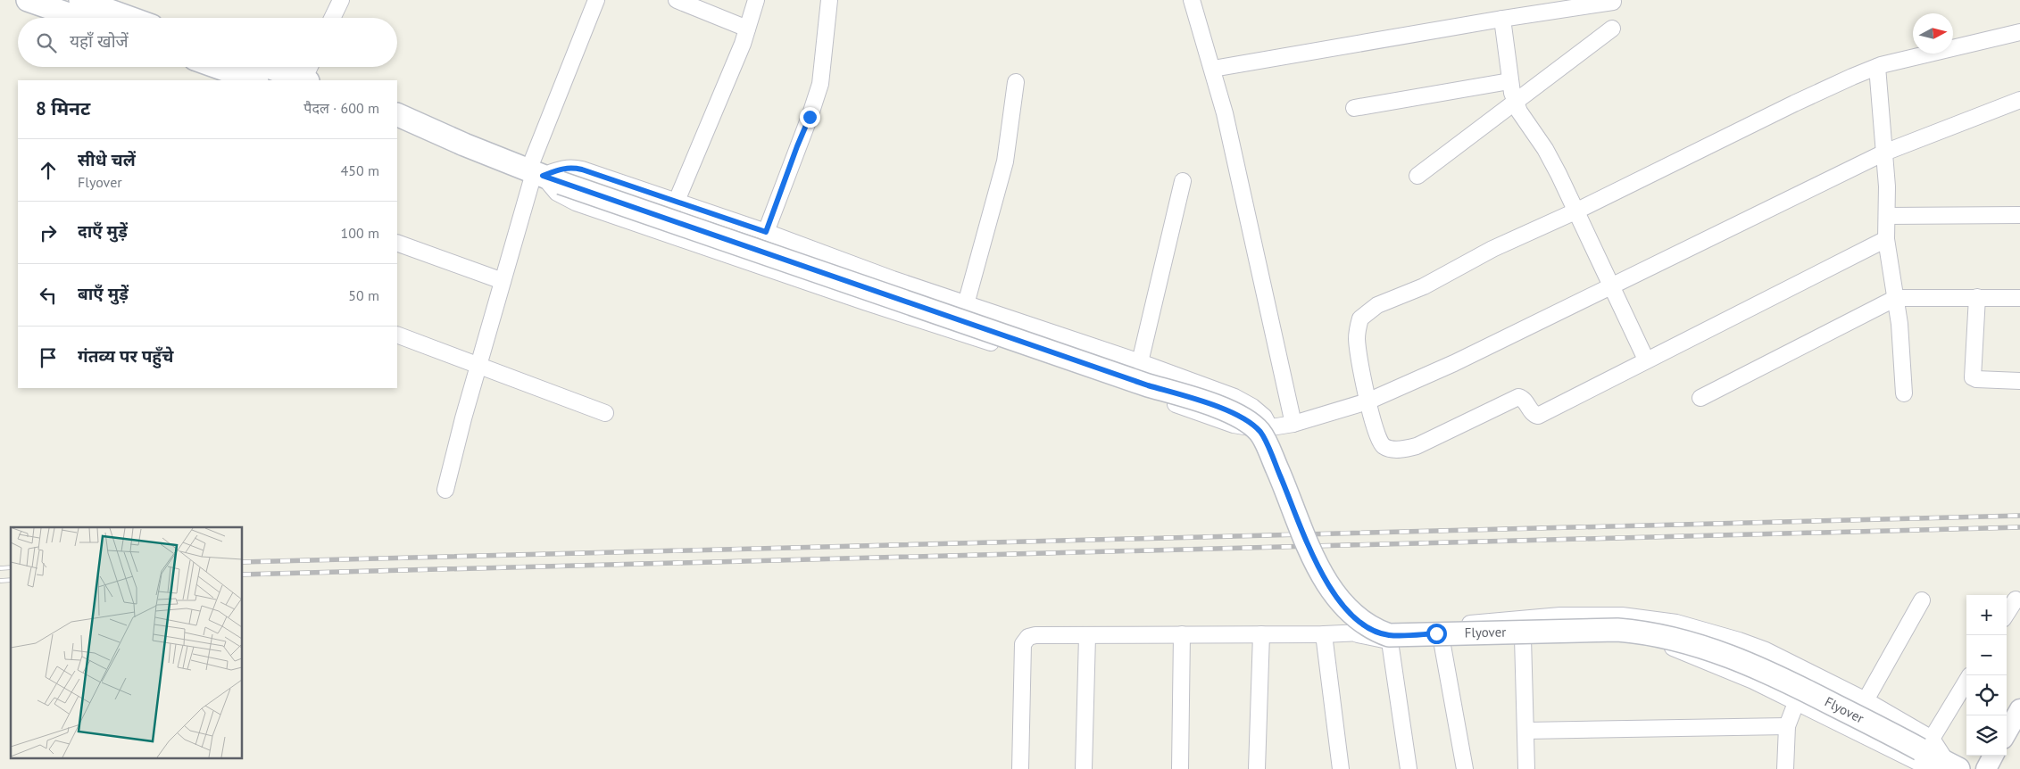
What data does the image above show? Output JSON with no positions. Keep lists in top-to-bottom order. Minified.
{"streets":{"main road":["Flyover"]},"north":"right","page":{"search":"यहाँ खोजें","heading":["8 मिनट","पैदल · 600 m"],"list":[["सीधे चलें","Flyover","450 m"],["दाएँ मुड़ें","100 m"],["बाएँ मुड़ें","50 m"],"गंतव्य पर पहुँचे"],"map_buttons":["+","−"]}}
